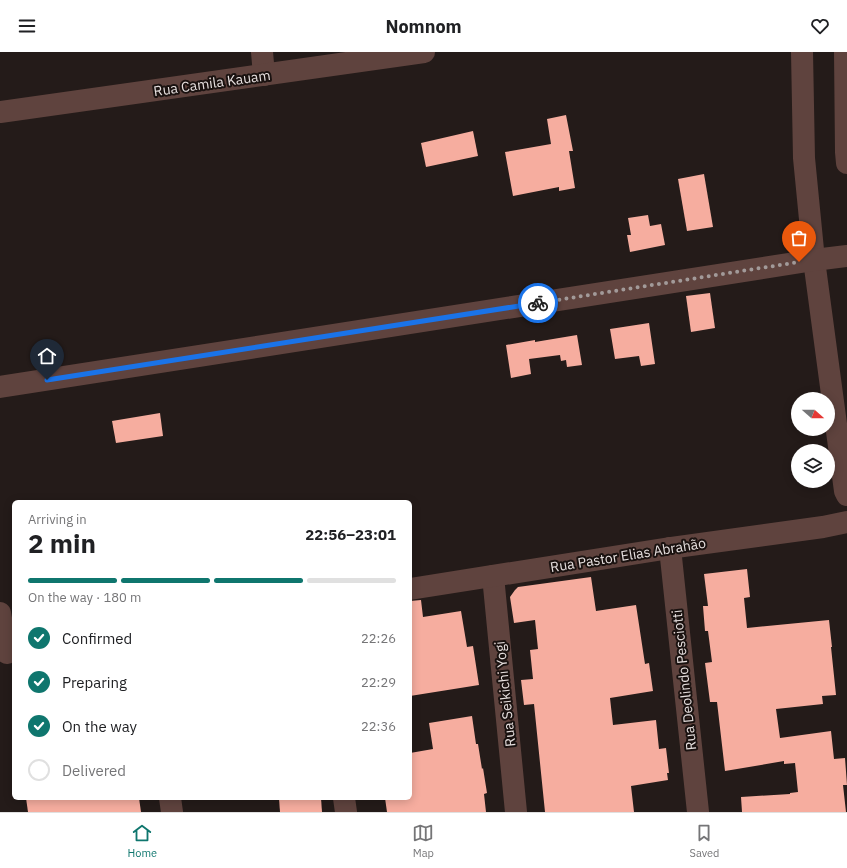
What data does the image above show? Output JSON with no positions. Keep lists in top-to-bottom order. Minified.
{"streets":{"street":["Rua Camila Kauam","Rua Pastor Elias Abrahão","Rua Deolindo Pesciotti","Rua Seikichi Yogi"]},"crossings":[["Rua Pastor Elias Abrahão","Rua Deolindo Pesciotti"],["Rua Pastor Elias Abrahão","Rua Seikichi Yogi"]],"north":"right","page":{"header":"Nomnom","heading":["2 min","Arriving in","22:56–23:01"],"bar":"On the way · 180 m","list":[["Confirmed","22:26"],["Preparing","22:29"],["On the way","22:36"],"Delivered"],"tabs":["Home","Map","Saved"]}}
